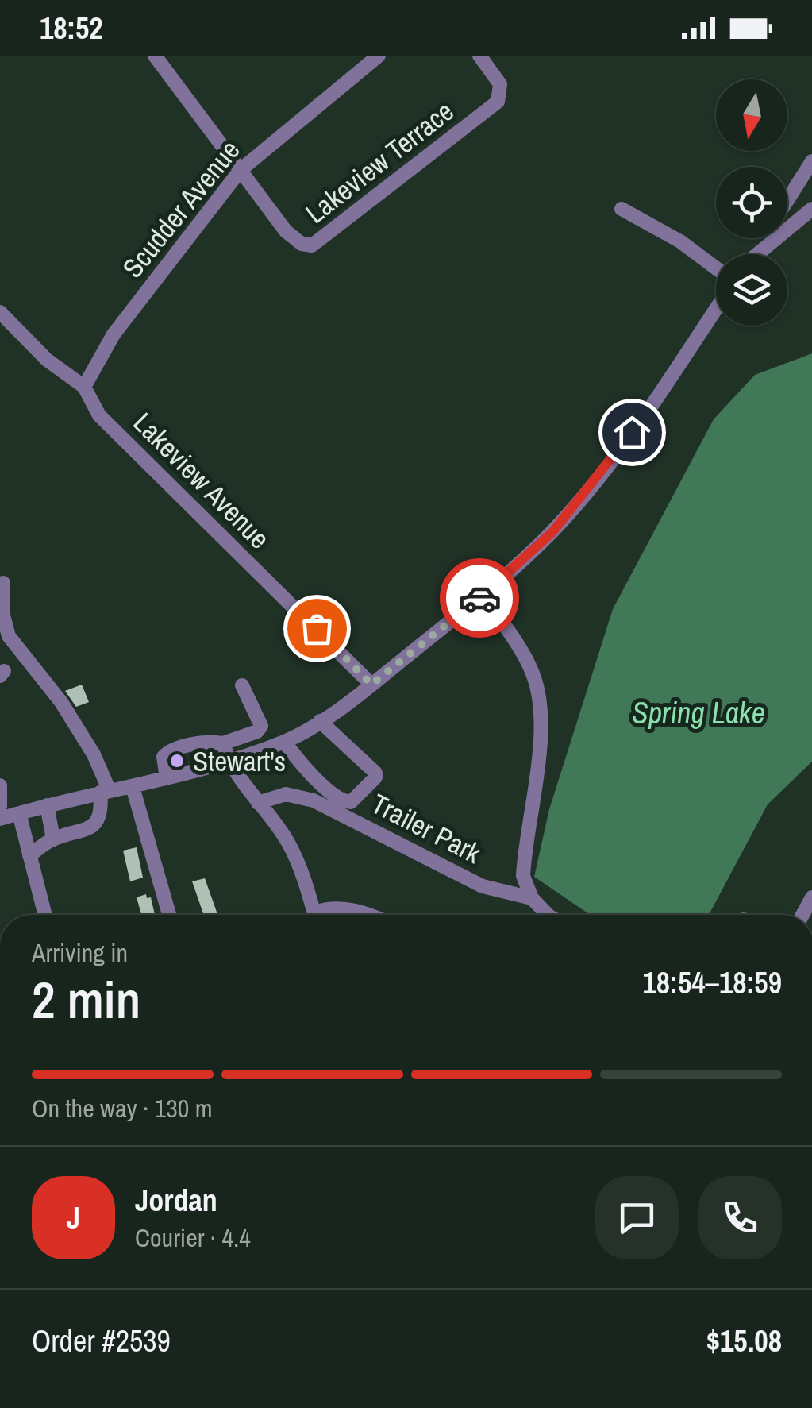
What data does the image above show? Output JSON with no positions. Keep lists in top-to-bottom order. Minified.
{"streets":{"street":["Lakeview Terrace","Scudder Avenue","Lakeview Avenue","Trailer Park"]},"crossings":[["Lakeview Terrace","Scudder Avenue"],["Scudder Avenue","Lakeview Avenue"]],"water":["Spring Lake"],"places":["Stewart's"],"north":"bottom","page":{"status":"18:52","heading":["2 min","Arriving in","18:54–18:59"],"panel":["Jordan","Courier · 4.4","Order #2539","$15.08"],"bar":"On the way · 130 m","round":"J"}}
